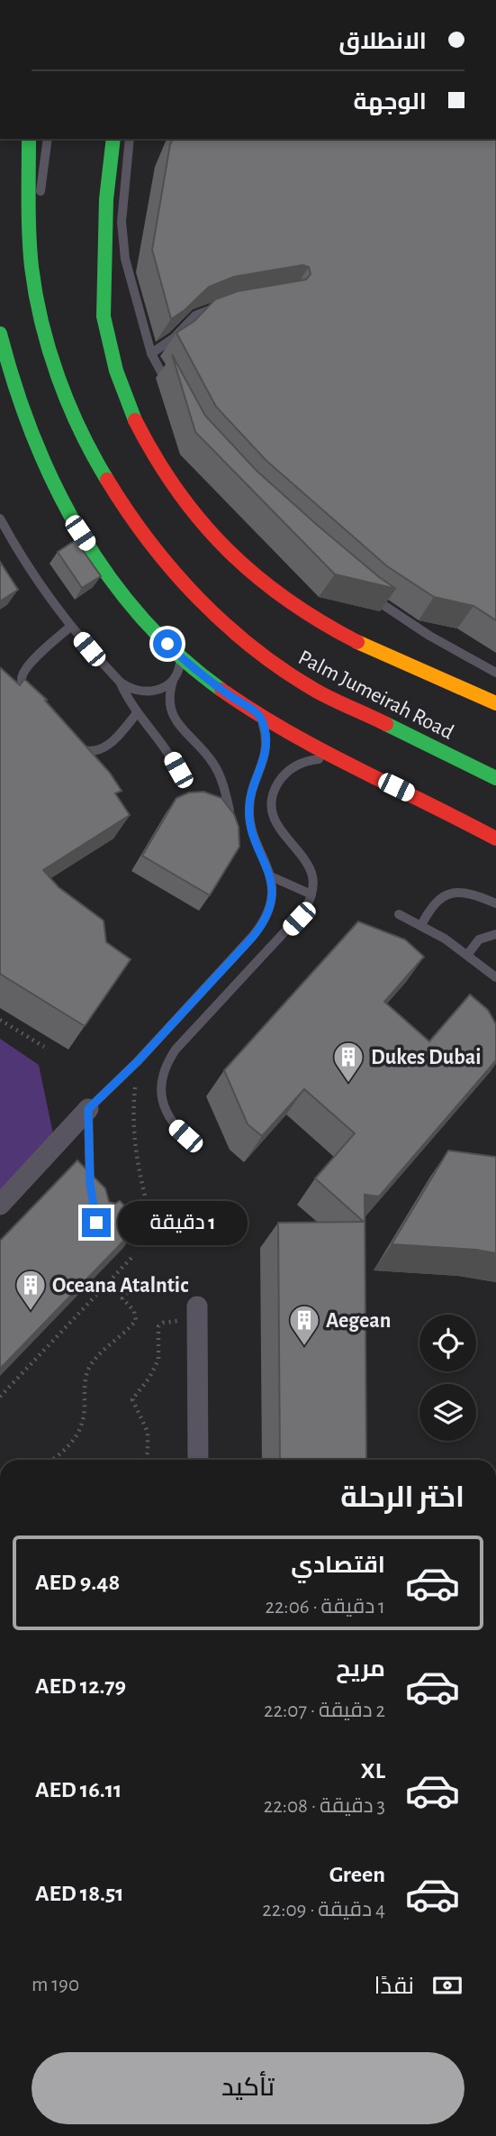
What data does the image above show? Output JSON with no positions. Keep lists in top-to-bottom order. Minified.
{"streets":{"main road":["Palm Jumeirah Road"]},"places":{"building":["Dukes Dubai","Oceana Atalntic","Aegean"]},"page":{"banner":["الانطلاق","الوجهة"],"bubble":"1 دقيقة","heading":"اختر الرحلة","list":[{"name":"اقتصادي","note":"1 دقيقة · 22:06","value":"AED 9.48"},{"name":"مريح","note":"2 دقيقة · 22:07","value":"AED 12.79"},{"name":"XL","note":"3 دقيقة · 22:08","value":"AED 16.11"},{"name":"Green","note":"4 دقيقة · 22:09","value":"AED 18.51"}],"pay":["نقدًا","190 m"],"buttons":"تأكيد"}}
